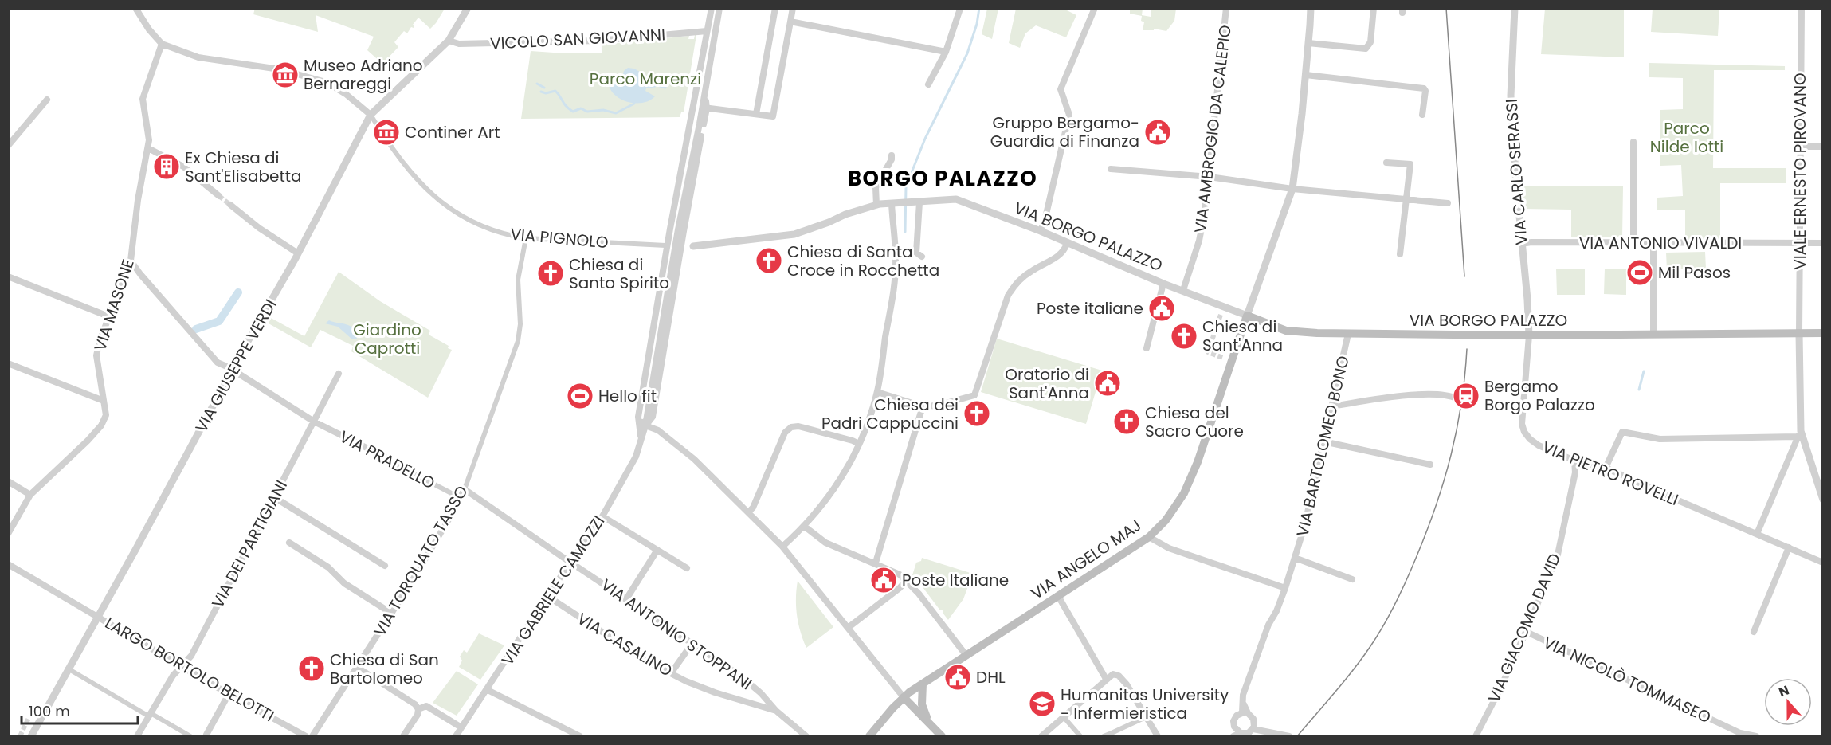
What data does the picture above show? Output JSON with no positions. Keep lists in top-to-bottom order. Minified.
{"streets":{"main road":["VIA BORGO PALAZZO","VIA ANGELO MAJ"],"street":["VICOLO SAN GIOVANNI","VIA AMBROGIO DA CALEPIO","VIALE ERNESTO PIROVANO","VIA CARLO SERASSI","VIA PIGNOLO","VIA ANTONIO VIVALDI","VIA MASONE","VIA GIUSEPPE VERDI","VIA BARTOLOMEO BONO","VIA PRADELLO","VIA PIETRO ROVELLI","VIA DEI PARTIGIANI","VIA TORQUATO TASSO","VIA GABRIELE CAMOZZI","VIA GIACOMO DAVID","VIA ANTONIO STOPPANI","VIA CASALINO","LARGO BORTOLO BELOTTI","VIA NICOLÒ TOMMASEO"]},"crossings":[["VICOLO SAN GIOVANNI","VIA GIUSEPPE VERDI"],["VIA AMBROGIO DA CALEPIO","VIA BORGO PALAZZO"],["VIALE ERNESTO PIROVANO","VIA BORGO PALAZZO"],["VIALE ERNESTO PIROVANO","VIA ANTONIO VIVALDI"],["VIA CARLO SERASSI","VIA BORGO PALAZZO"],["VIA CARLO SERASSI","VIA ANTONIO VIVALDI"],["VIA CARLO SERASSI","VIA PIETRO ROVELLI"],["VIA BORGO PALAZZO","VIA BARTOLOMEO BONO"],["VIA BORGO PALAZZO","VIA PIETRO ROVELLI"],["VIA BORGO PALAZZO","VIA ANGELO MAJ"],["VIA PIGNOLO","VIA MASONE"],["VIA PIGNOLO","VIA GIUSEPPE VERDI"],["VIA PIGNOLO","VIA TORQUATO TASSO"],["VIA MASONE","VIA PRADELLO"],["VIA GIUSEPPE VERDI","VIA PRADELLO"],["VIA GIUSEPPE VERDI","LARGO BORTOLO BELOTTI"],["VIA PRADELLO","VIA DEI PARTIGIANI"],["VIA PRADELLO","VIA TORQUATO TASSO"],["VIA PIETRO ROVELLI","VIA GIACOMO DAVID"],["VIA DEI PARTIGIANI","LARGO BORTOLO BELOTTI"],["VIA TORQUATO TASSO","VIA ANTONIO STOPPANI"],["VIA GABRIELE CAMOZZI","VIA ANTONIO STOPPANI"],["VIA GABRIELE CAMOZZI","VIA CASALINO"],["VIA GIACOMO DAVID","VIA NICOLÒ TOMMASEO"],["VIA ANTONIO STOPPANI","VIA CASALINO"]],"districts":["BORGO PALAZZO"],"parks":["Parco Marenzi","Parco Nilde Iotti","Giardino Caprotti"],"places":{"museum":["Museo Adriano Bernareggi","Continer Art"],"public building":["Gruppo Bergamo- Guardia di Finanza","Poste italiane","Oratorio di Sant'Anna","Poste Italiane","DHL"],"building":["Ex Chiesa di Sant'Elisabetta"],"church":["Chiesa di Santa Croce in Rocchetta","Chiesa di Santo Spirito","Chiesa di Sant'Anna","Chiesa dei Padri Cappuccini","Chiesa del Sacro Cuore","Chiesa di San Bartolomeo"],"sports":["Mil Pasos","Hello fit"],"station":["Bergamo Borgo Palazzo"],"school or university":["Humanitas University - Infermieristica"]},"scale_bar":"100 m","north":"top"}
